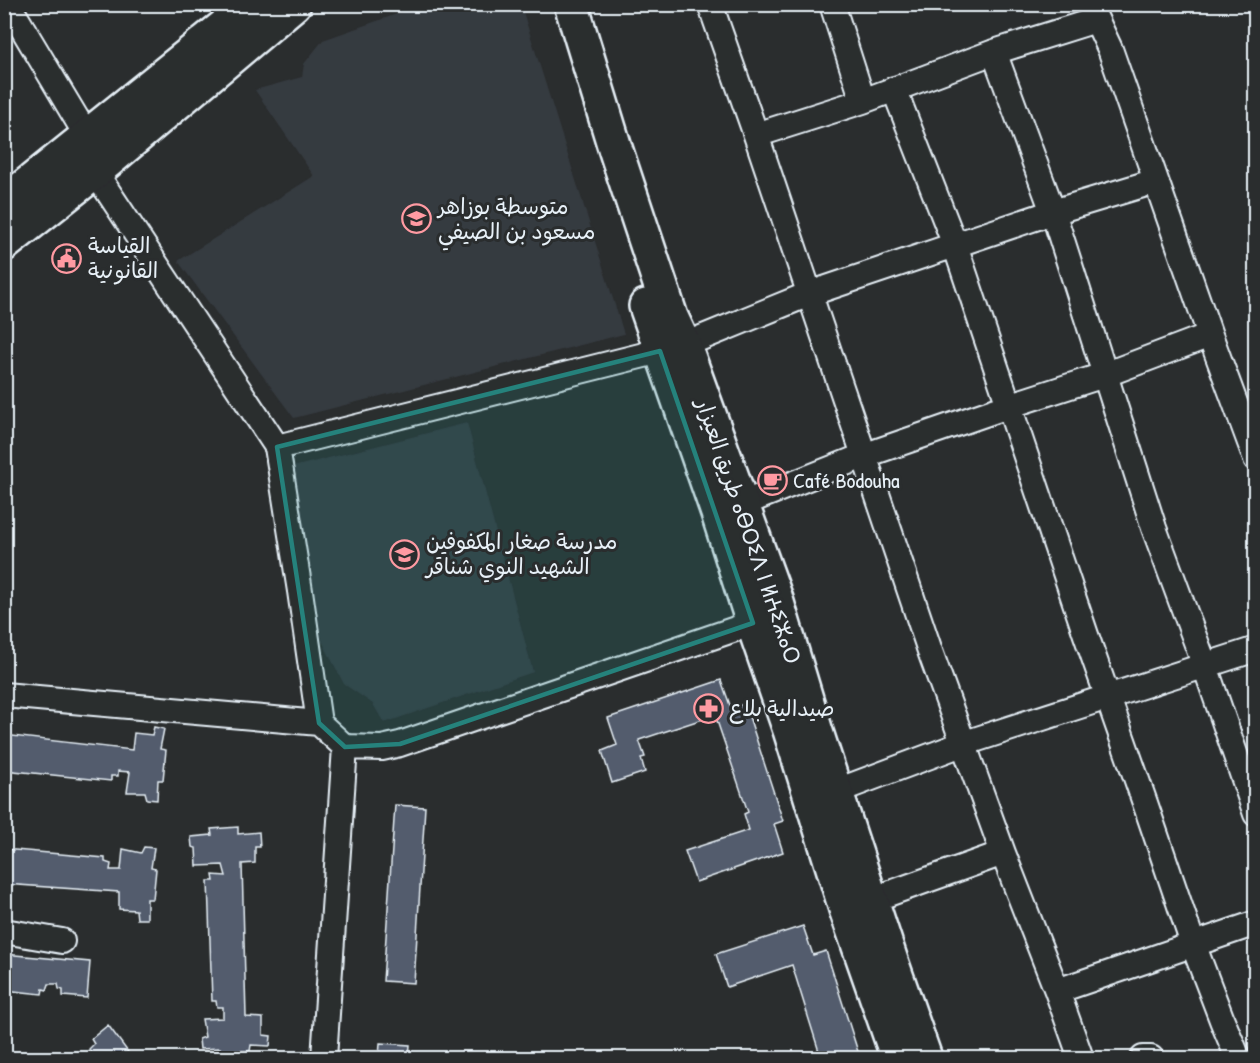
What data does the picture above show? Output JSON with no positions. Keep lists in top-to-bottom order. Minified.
{"streets":{"main road":["طريق العيزار ⴰⴱⵔⵉⴷ ⵏ ⵍⵄⵉⵣⴰⵔ"]},"places":{"school or university":["متوسطة بوزاهر مسعود بن الصيفي","مدرسة صغار المكفوفين الشهيد النوي شناقر"],"public building":["القياسة القانونية"],"cafe":["Café Bodouha"],"pharmacy":["صيدالية بلاع"]}}
